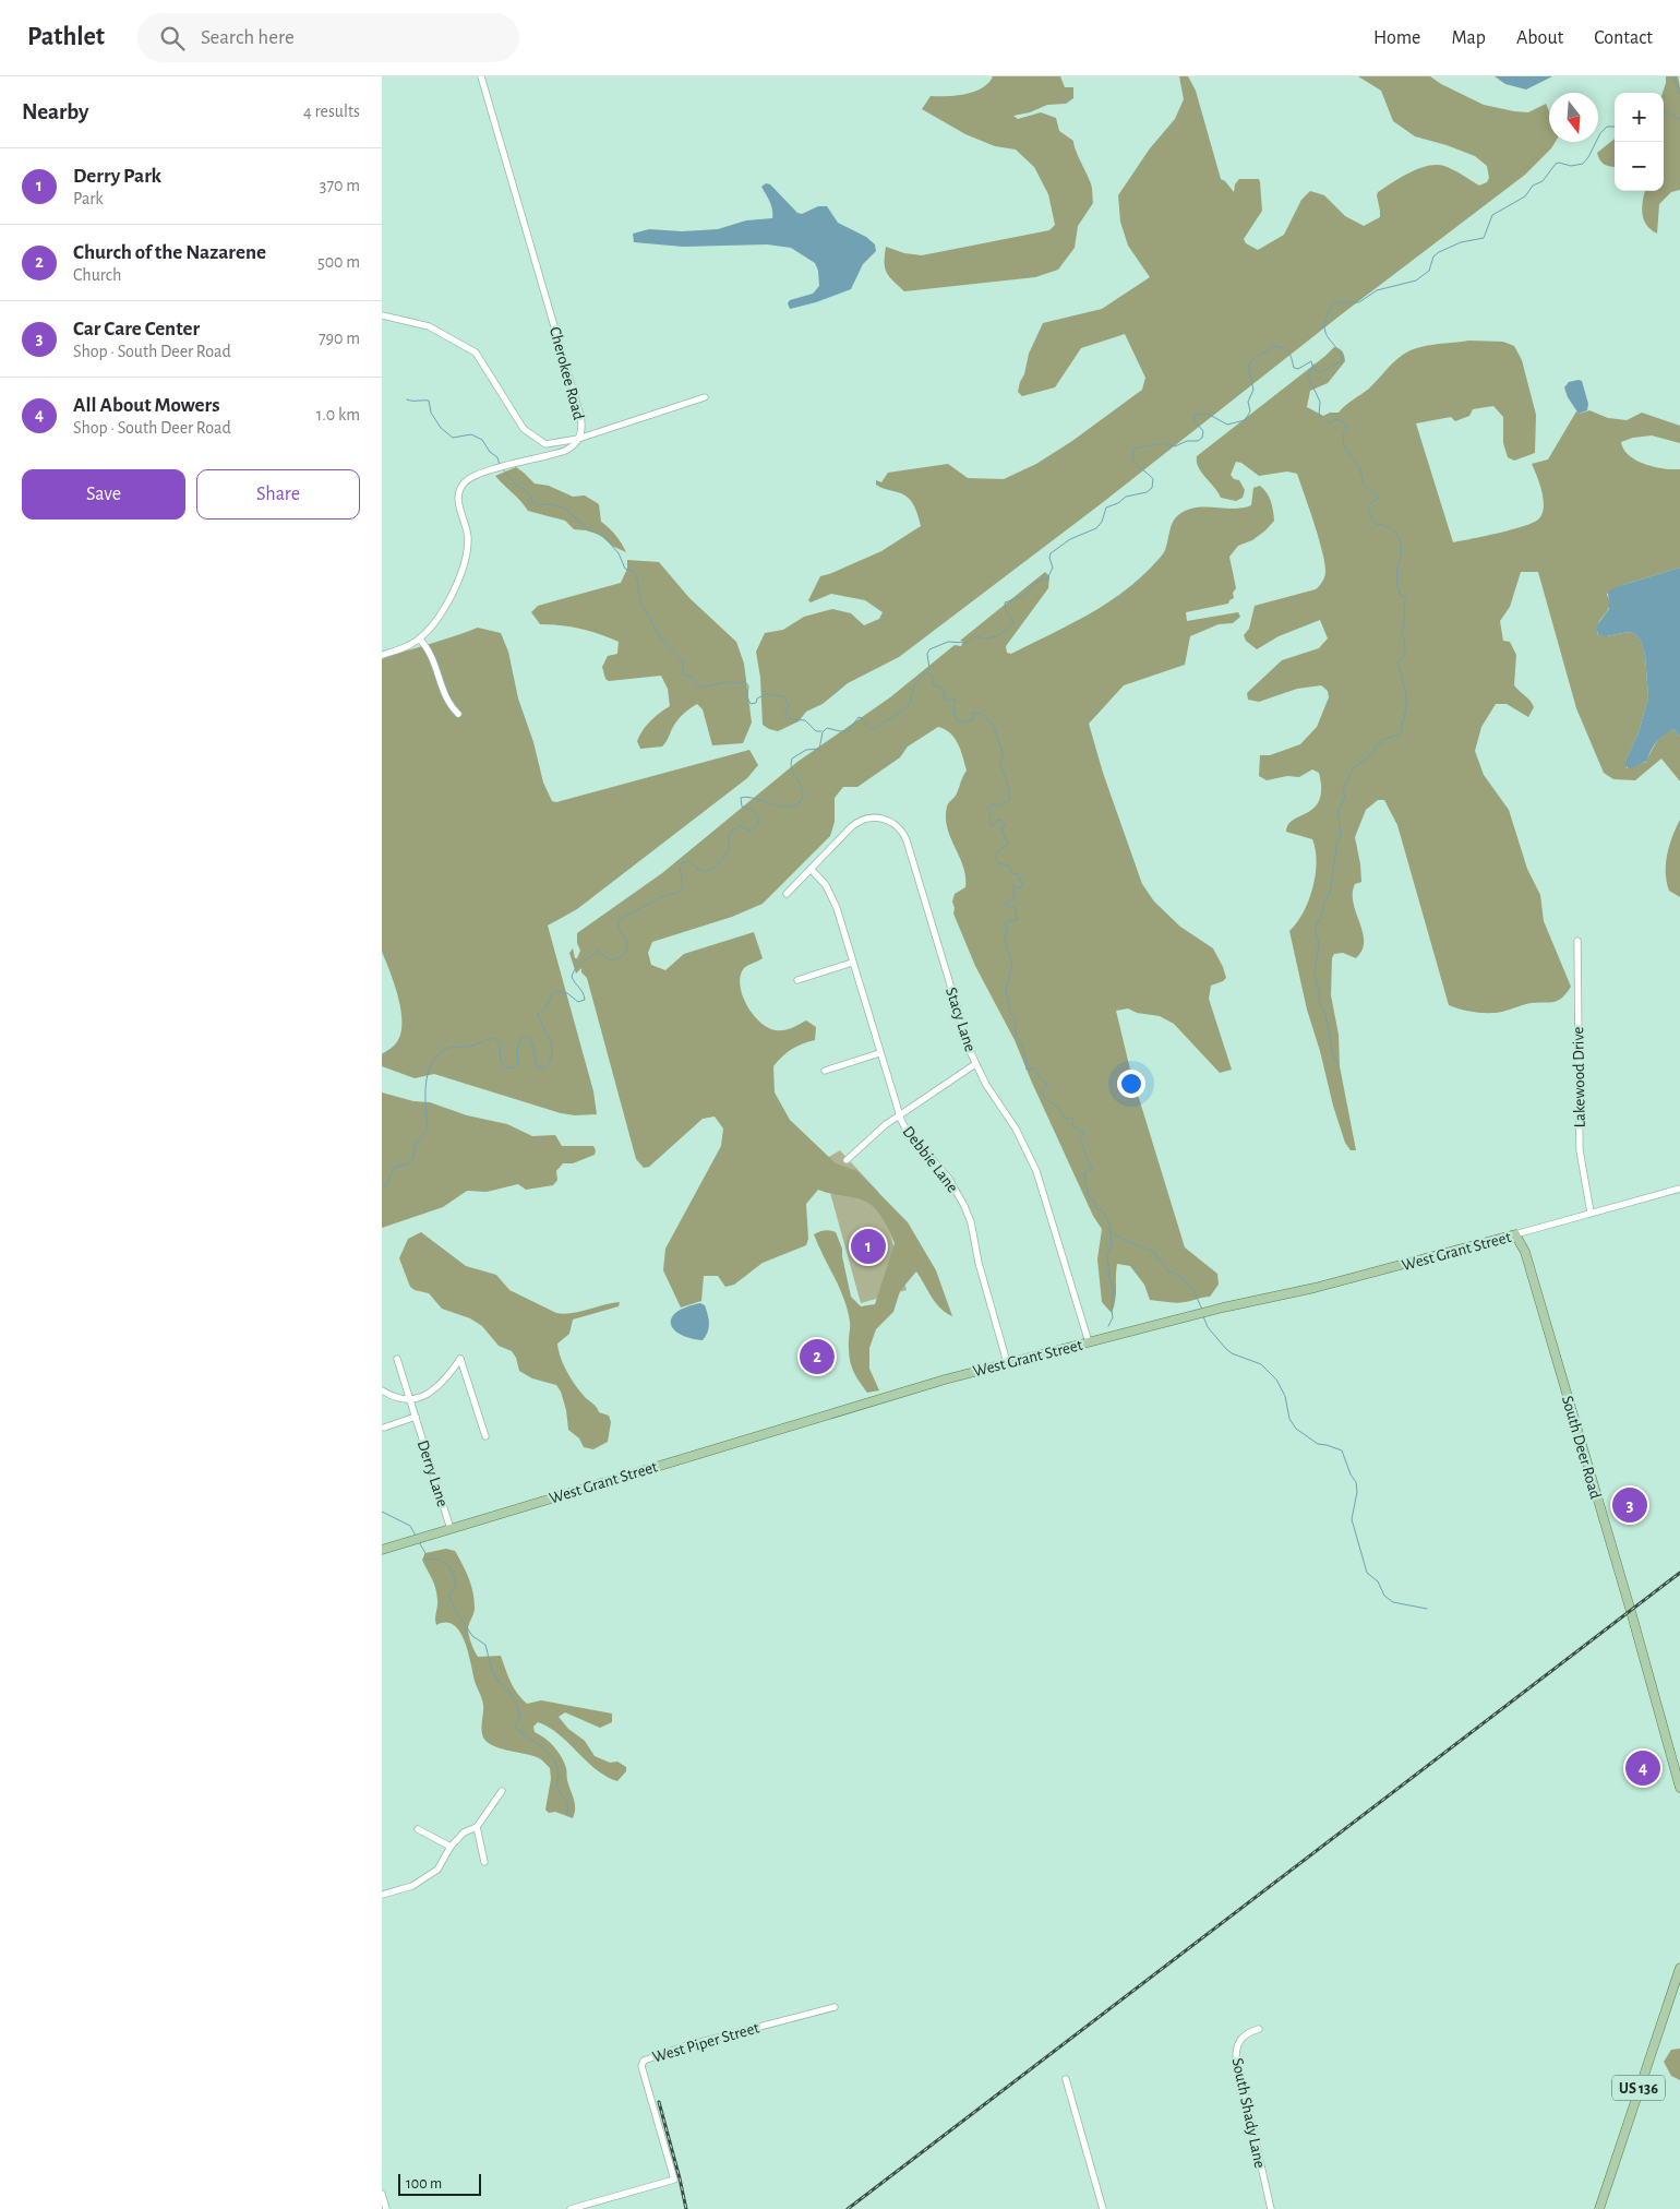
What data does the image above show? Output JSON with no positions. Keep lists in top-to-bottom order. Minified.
{"streets":{"main road":["West Grant Street","South Deer Road","US 136"],"street":["Cherokee Road","Stacy Lane","Lakewood Drive","Debbie Lane","Derry Lane","West Piper Street","South Shady Lane"]},"crossings":[["Stacy Lane","Debbie Lane"],["Stacy Lane","West Grant Street"],["Lakewood Drive","West Grant Street"],["Debbie Lane","West Grant Street"],["West Grant Street","South Deer Road"],["West Grant Street","Derry Lane"]],"scale_bar":"100 m","north":"bottom","page":{"header":"Pathlet","search":"Search here","nav":["Home","Map","About","Contact"],"heading":["Nearby","4 results"],"map_buttons":["+","−"],"list":[{"mark":"1","name":"Derry Park","note":"Park","value":"370 m"},{"mark":"2","name":"Church of the Nazarene","note":"Church","value":"500 m"},{"mark":"3","name":"Car Care Center","note":"Shop · South Deer Road","value":"790 m"},{"mark":"4","name":"All About Mowers","note":"Shop · South Deer Road","value":"1.0 km"}],"buttons":["Save","Share"],"pins":["1","2","3","4"],"scale":"100 m"}}
